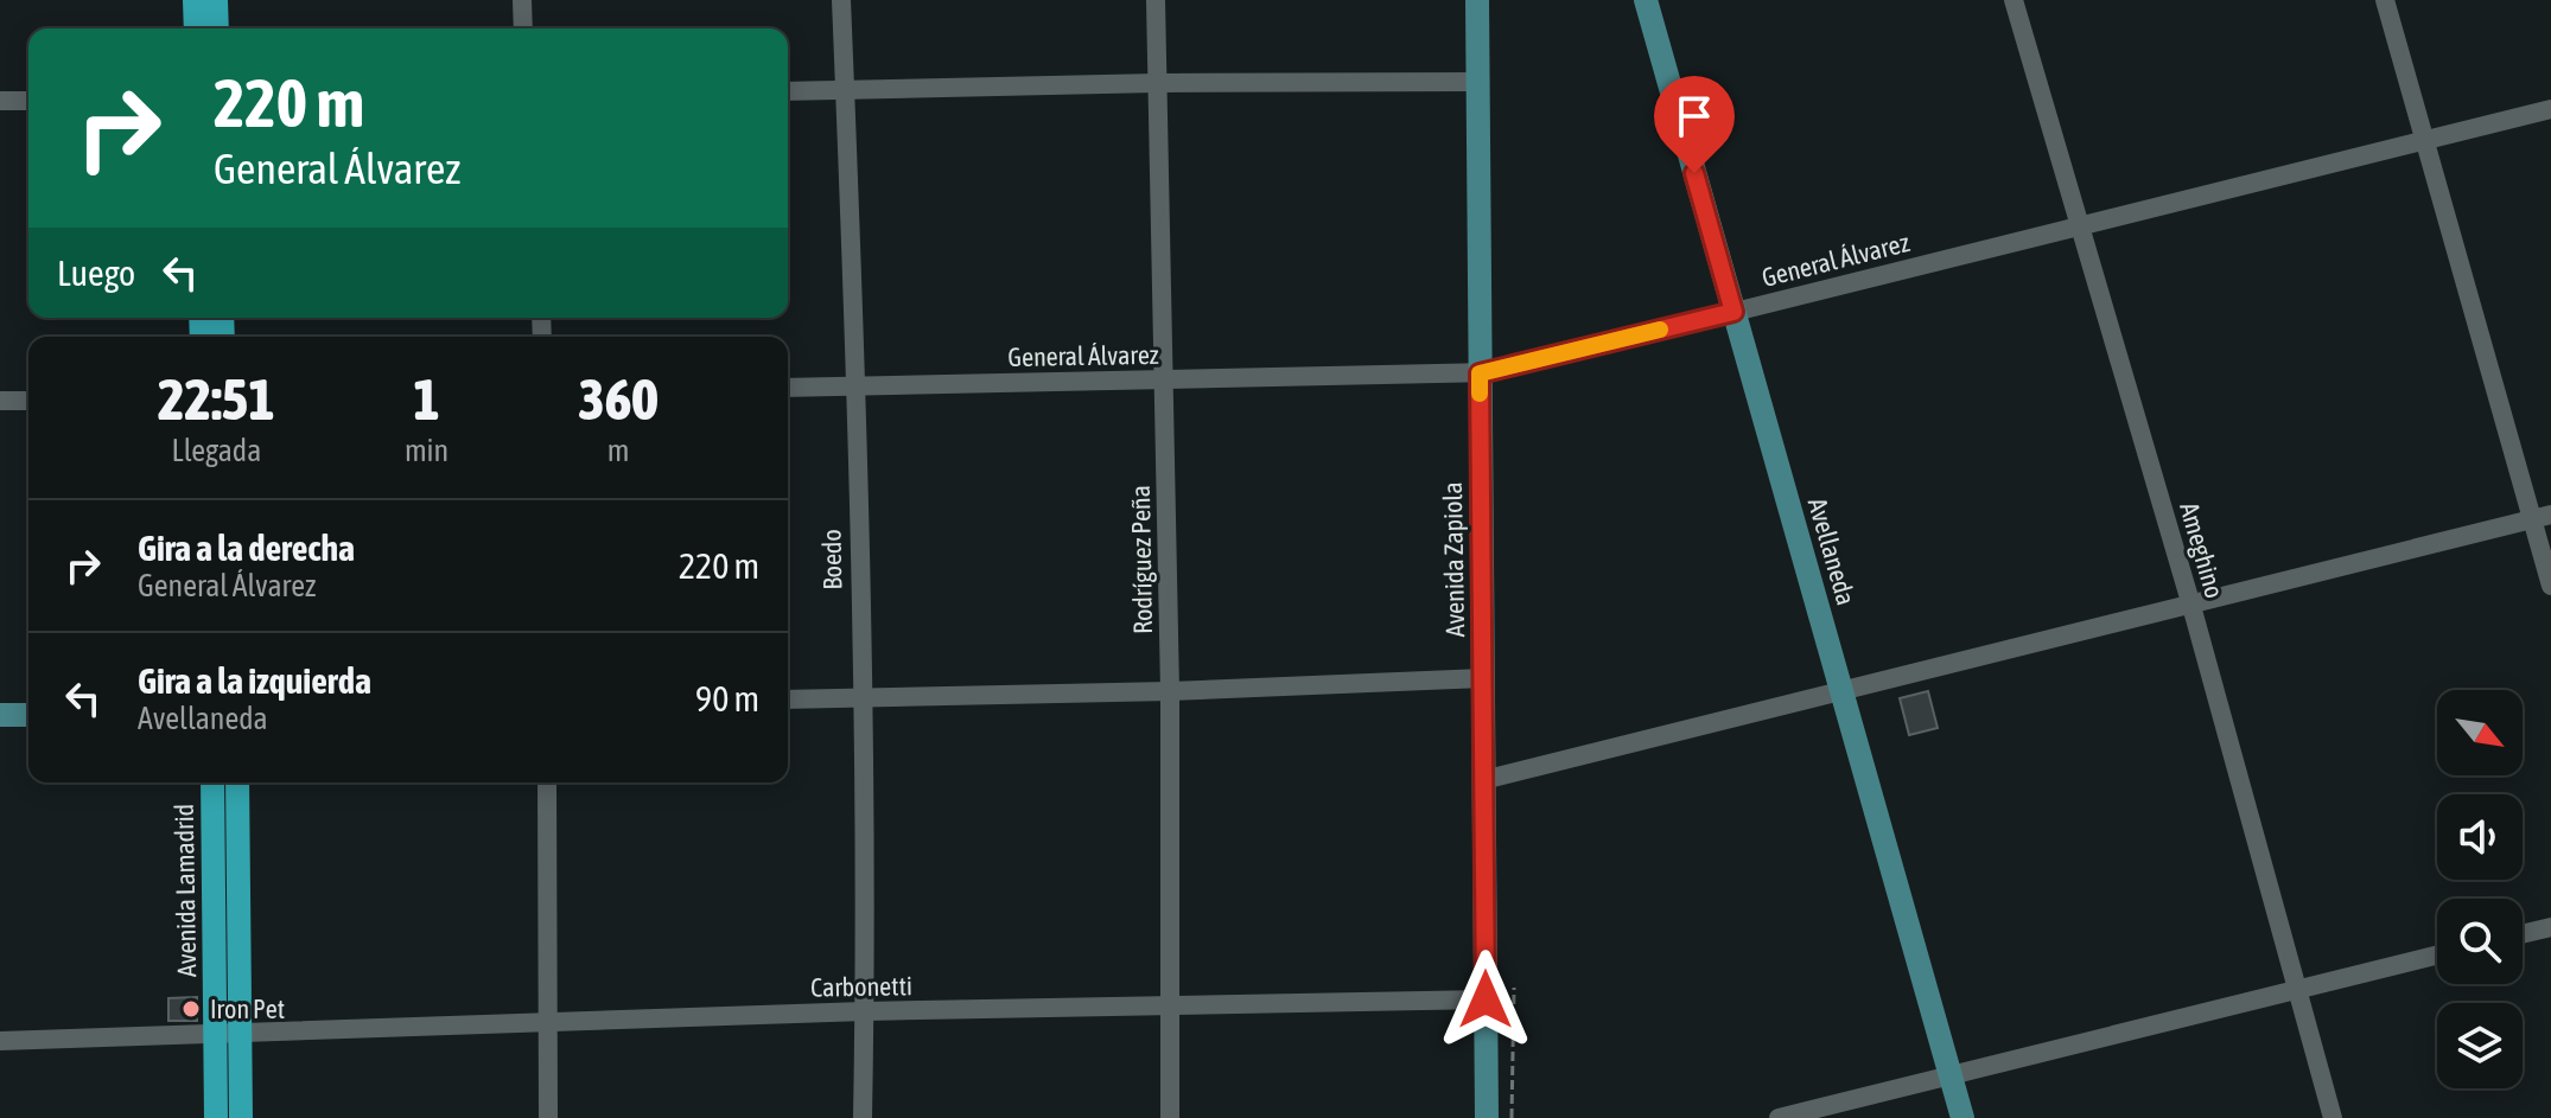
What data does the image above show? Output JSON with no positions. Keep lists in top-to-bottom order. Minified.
{"streets":{"main road":["Avenida Lamadrid"],"street":["General Álvarez","Ameghino","Avellaneda","Boedo","Rodríguez Peña","Avenida Zapiola","Carbonetti"]},"crossings":[["General Álvarez","Ameghino"],["General Álvarez","Avellaneda"],["General Álvarez","Boedo"],["General Álvarez","Rodríguez Peña"],["General Álvarez","Avenida Zapiola"],["Boedo","Carbonetti"],["Rodríguez Peña","Carbonetti"],["Avenida Zapiola","Carbonetti"],["Avenida Lamadrid","Carbonetti"]],"places":["Iron Pet"],"north":"bottom right","page":{"turn":["220 m","General Álvarez"],"then":"Luego","eta":["22:51","Llegada","1","min","360","m"],"list":[{"name":"Gira a la derecha","note":"General Álvarez","value":"220 m"},{"name":"Gira a la izquierda","note":"Avellaneda","value":"90 m"}]}}
